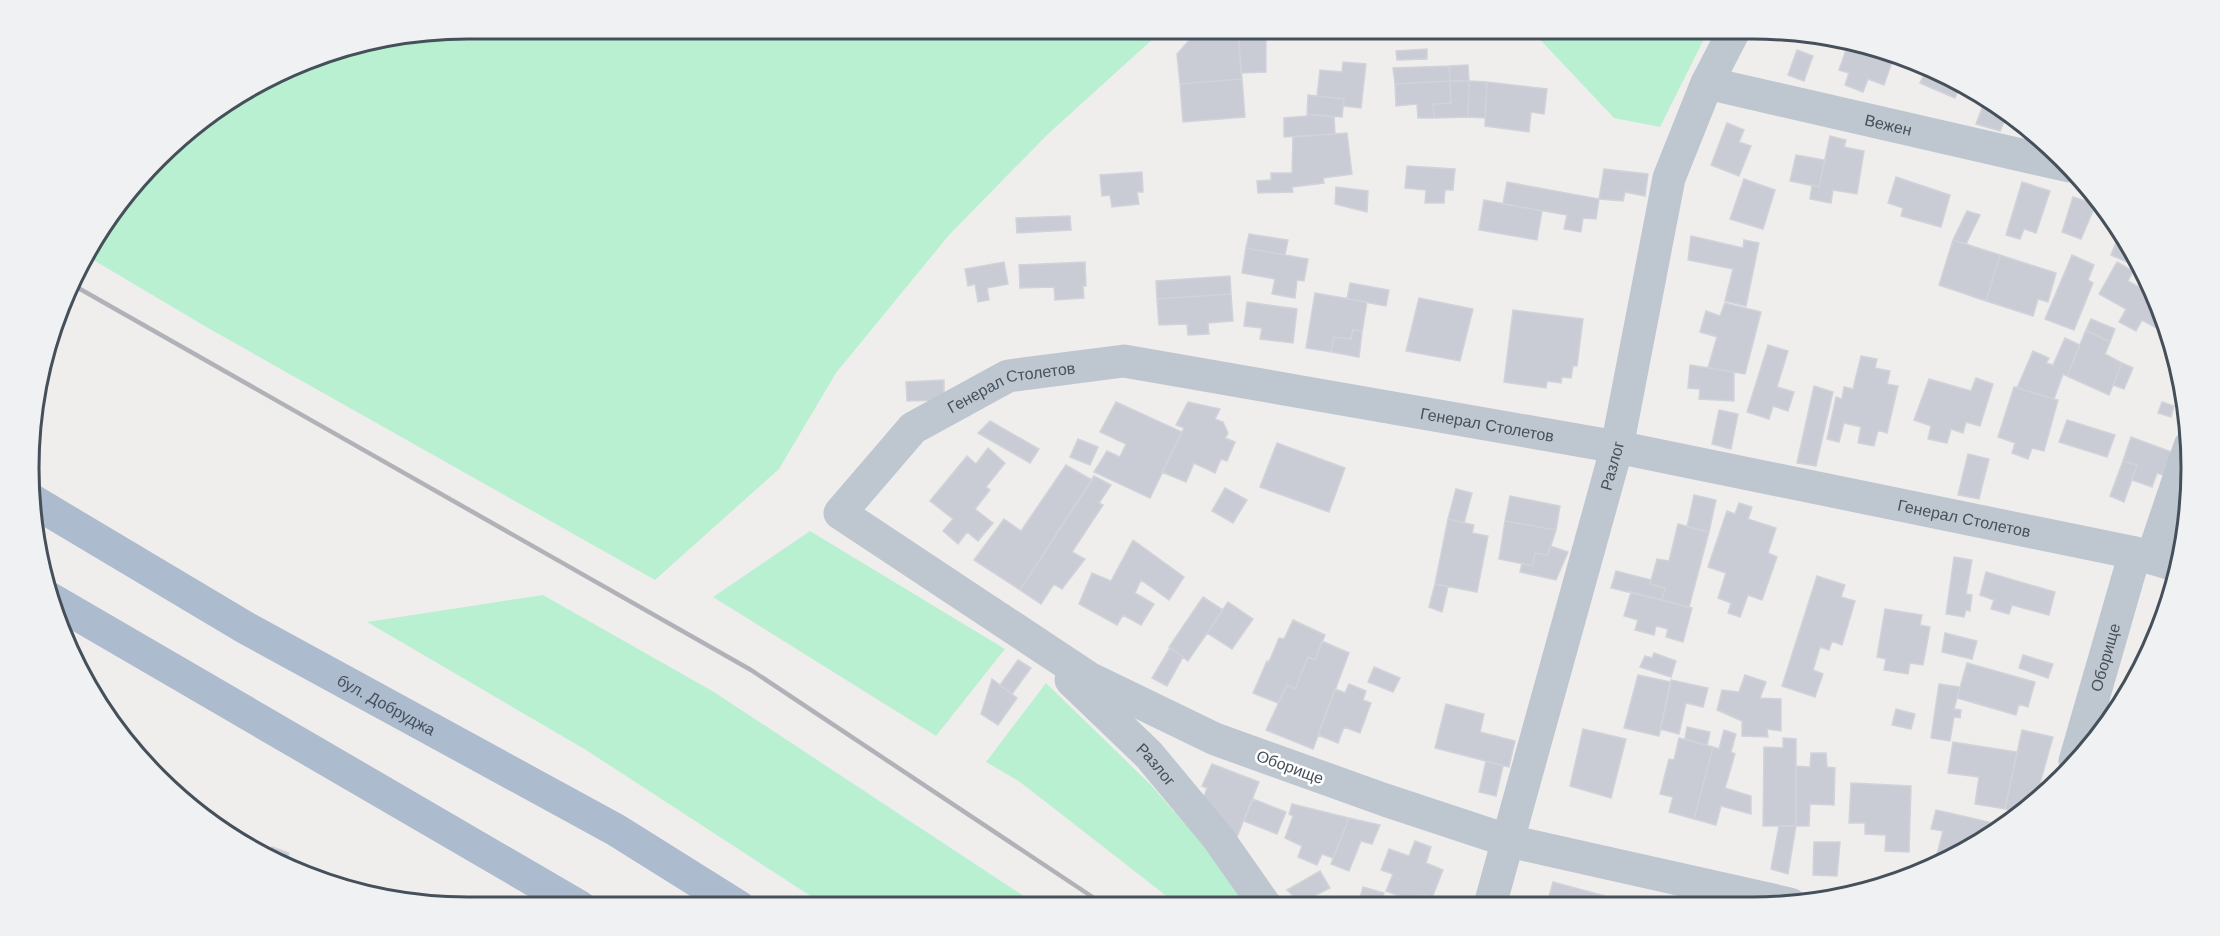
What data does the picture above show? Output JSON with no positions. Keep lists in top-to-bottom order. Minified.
{"streets":{"main road":["бул. Добруджа"],"street":["Вежен","Генерал Столетов","Разлог","Оборище"]},"crossings":[["Вежен","Разлог"],["Генерал Столетов","Разлог"],["Генерал Столетов","Оборище"],["Разлог","Оборище"]]}
